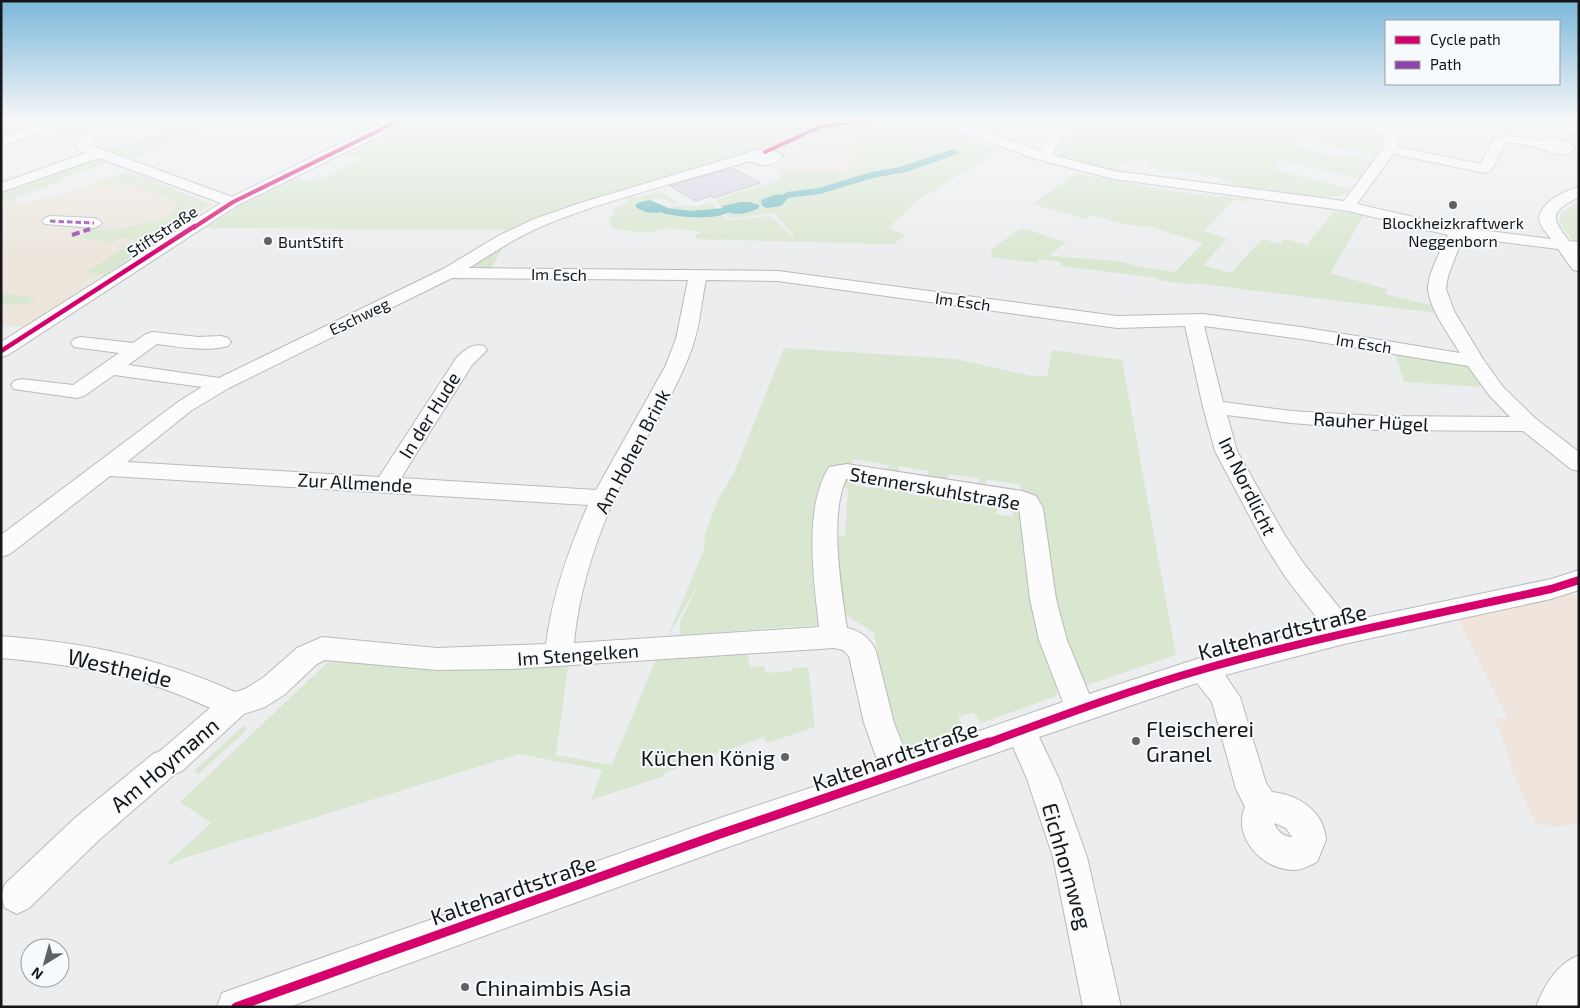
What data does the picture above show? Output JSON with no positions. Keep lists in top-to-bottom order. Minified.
{"streets":{"street":["Stiftstraße","Im Esch","Eschweg","In der Hude","Rauher Hügel","Am Hohen Brink","Zur Allmende","Im Nordlicht","Stennerskuhlstraße","Kaltehardtstraße","Im Stengelken","Westheide","Am Hoymann","Eichhornweg"]},"crossings":[["Im Esch","Eschweg"],["Im Esch","Am Hohen Brink"],["Im Esch","Im Nordlicht"],["Eschweg","Zur Allmende"],["In der Hude","Zur Allmende"],["Rauher Hügel","Im Nordlicht"],["Am Hohen Brink","Zur Allmende"],["Am Hohen Brink","Im Stengelken"],["Im Nordlicht","Kaltehardtstraße"],["Stennerskuhlstraße","Kaltehardtstraße"],["Stennerskuhlstraße","Im Stengelken"],["Kaltehardtstraße","Eichhornweg"],["Im Stengelken","Am Hoymann"],["Westheide","Am Hoymann"]],"places":["Blockheizkraftwerk Neggenborn","BuntStift","Fleischerei Granel","Küchen König","Chinaimbis Asia"],"legend":["Cycle path","Path"],"north":"bottom left"}
